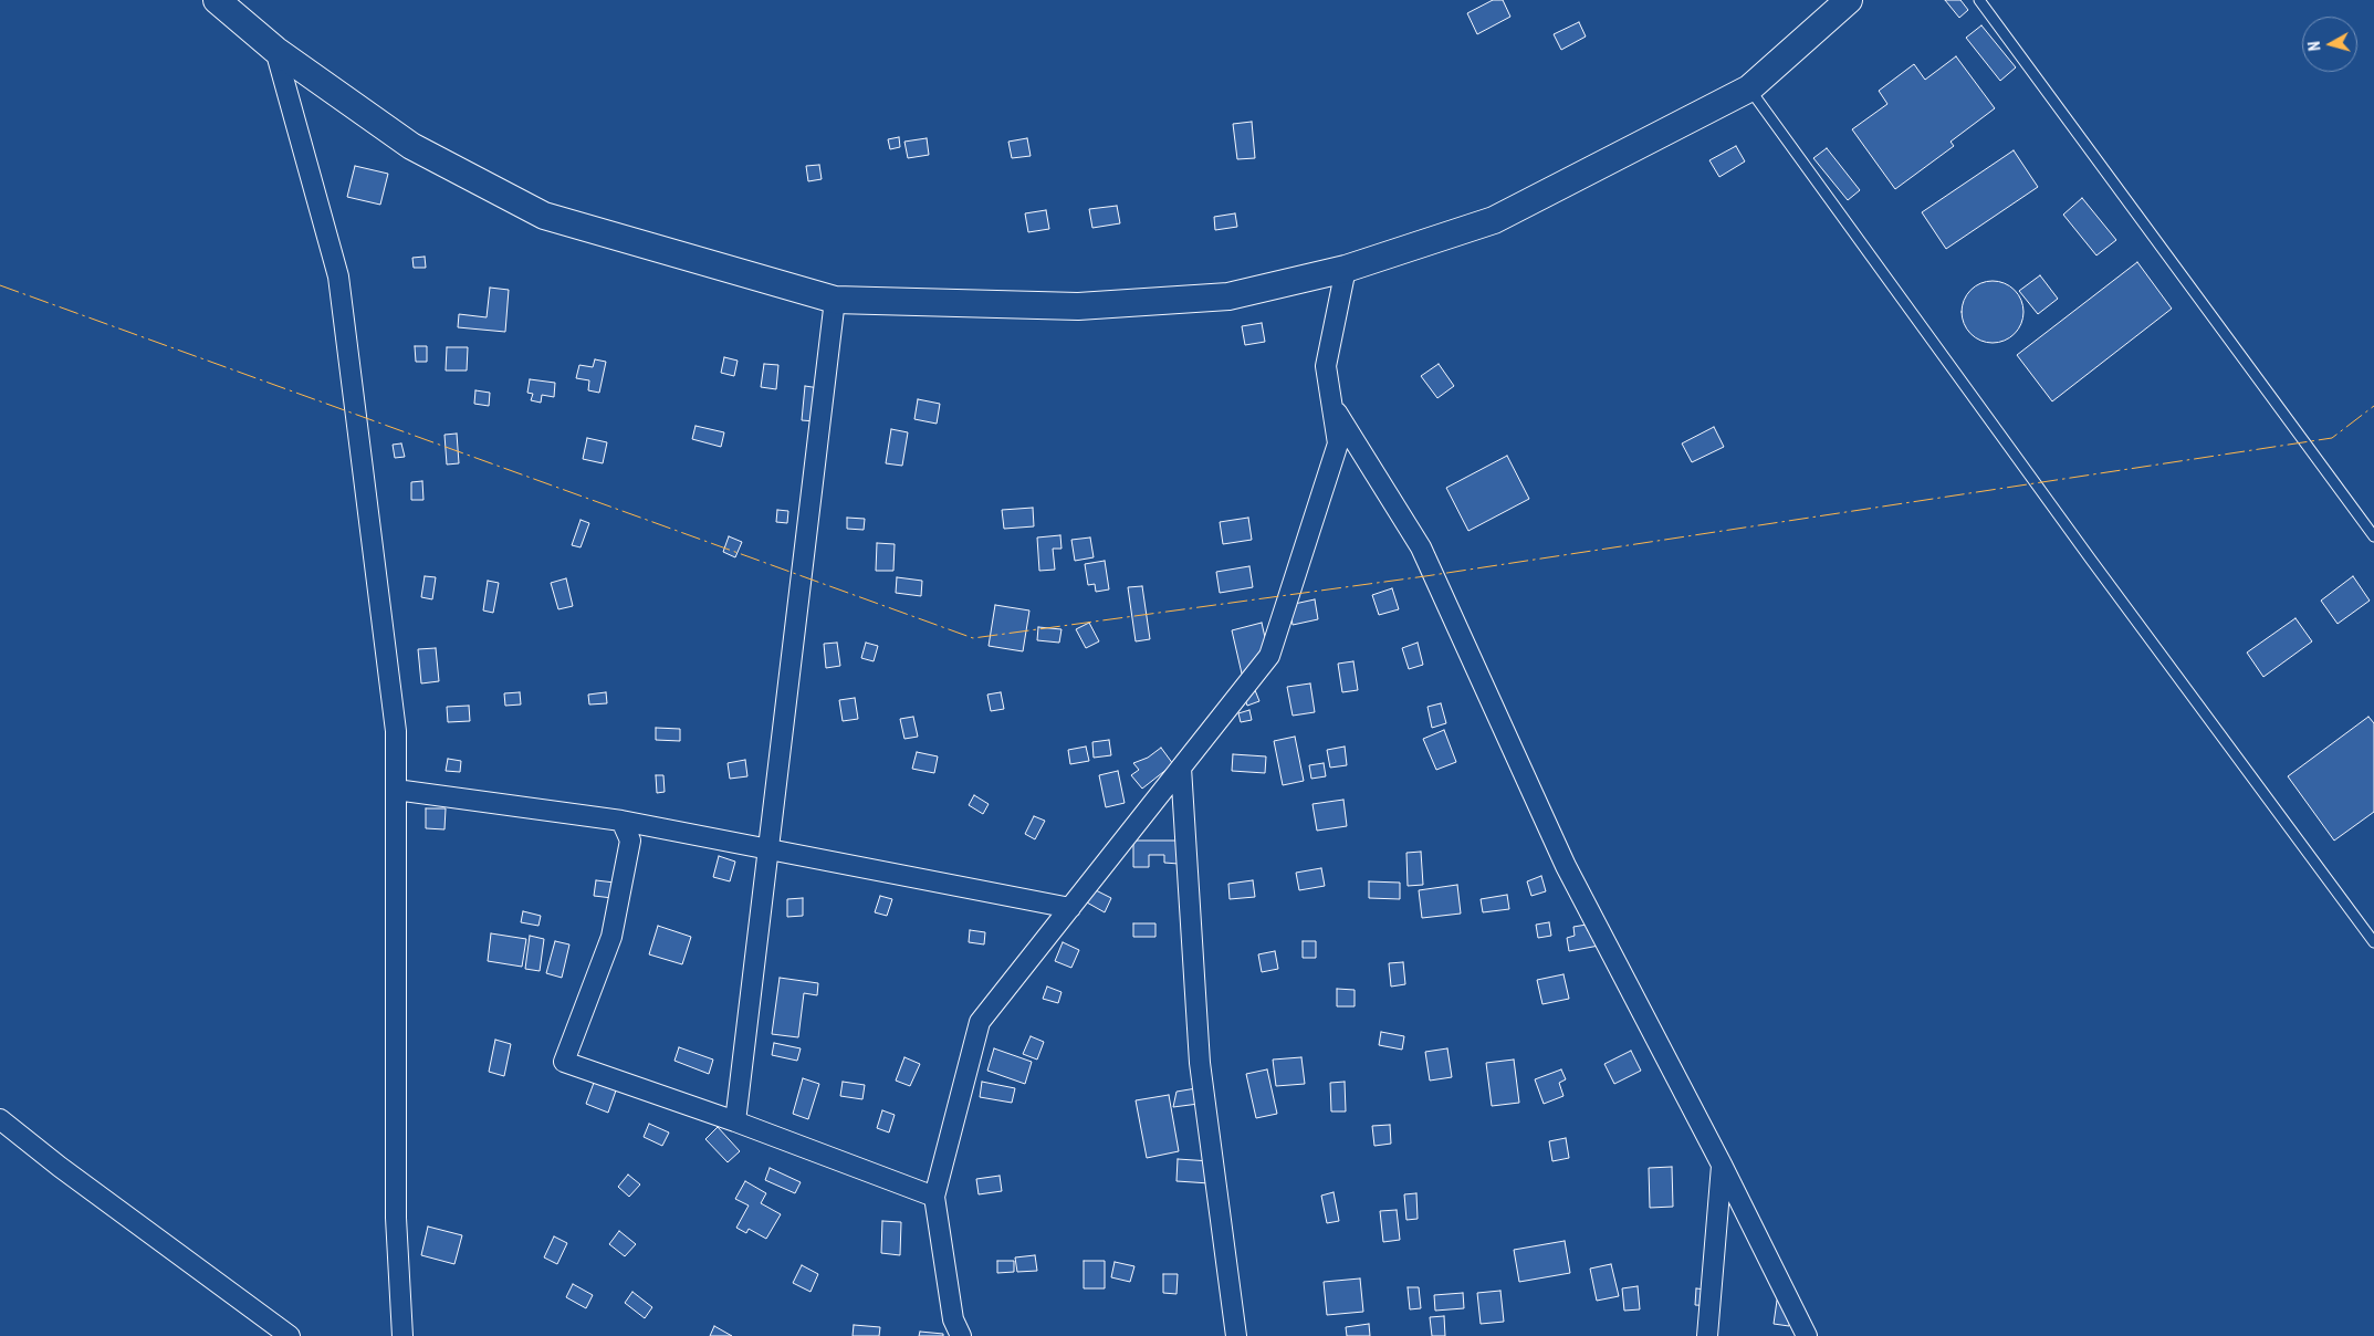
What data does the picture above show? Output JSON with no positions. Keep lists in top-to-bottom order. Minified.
{"north":"left"}
